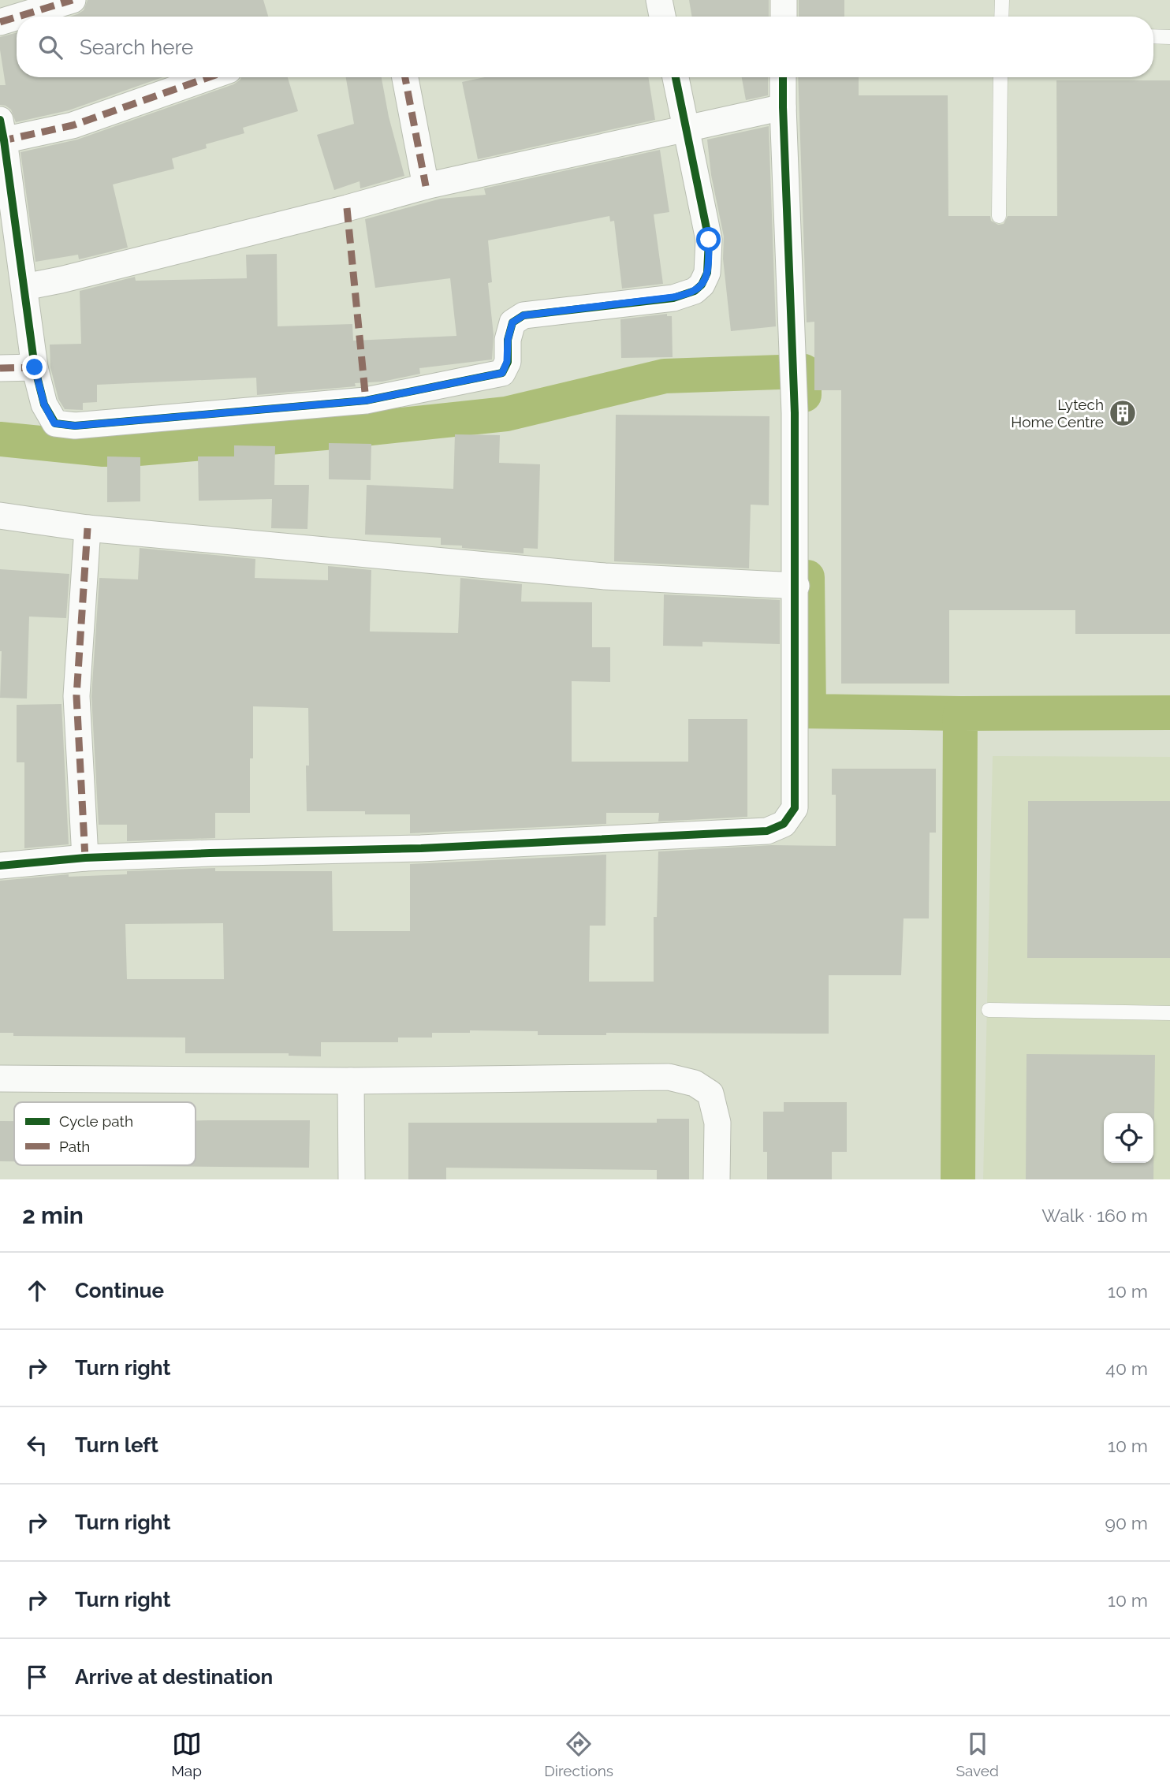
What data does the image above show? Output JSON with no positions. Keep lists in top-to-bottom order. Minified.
{"places":{"building":["Lytech Home Centre"]},"legend":["Cycle path","Path"],"page":{"search":"Search here","heading":["2 min","Walk · 160 m"],"list":[["Continue","10 m"],["Turn right","40 m"],["Turn left","10 m"],["Turn right","90 m"],["Turn right","10 m"],"Arrive at destination"],"nav":["Map","Directions","Saved"]}}
